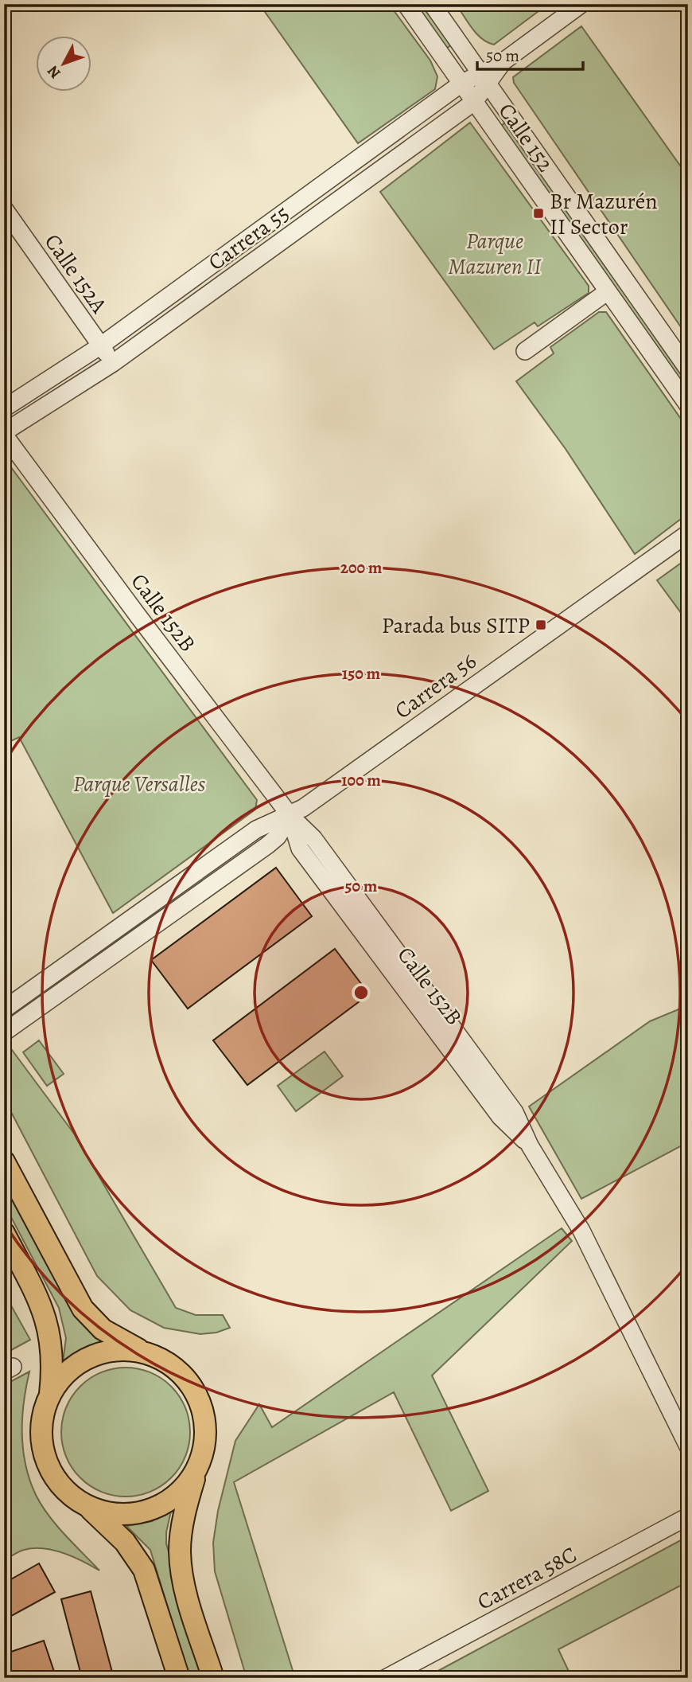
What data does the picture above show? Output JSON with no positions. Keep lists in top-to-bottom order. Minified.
{"streets":{"street":["Calle 152","Carrera 55","Calle 152A","Calle 152B","Carrera 56","Carrera 58C"]},"crossings":[["Calle 152","Carrera 55"],["Carrera 55","Calle 152A"],["Carrera 55","Calle 152B"],["Calle 152B","Carrera 56"]],"parks":["Parque Mazuren II","Parque Versalles"],"places":{"transit":["Br Mazurén II Sector","Parada bus SITP"]},"scale_bar":"50 m","north":"bottom left","rings":["200 m","150 m","100 m","50 m"]}
